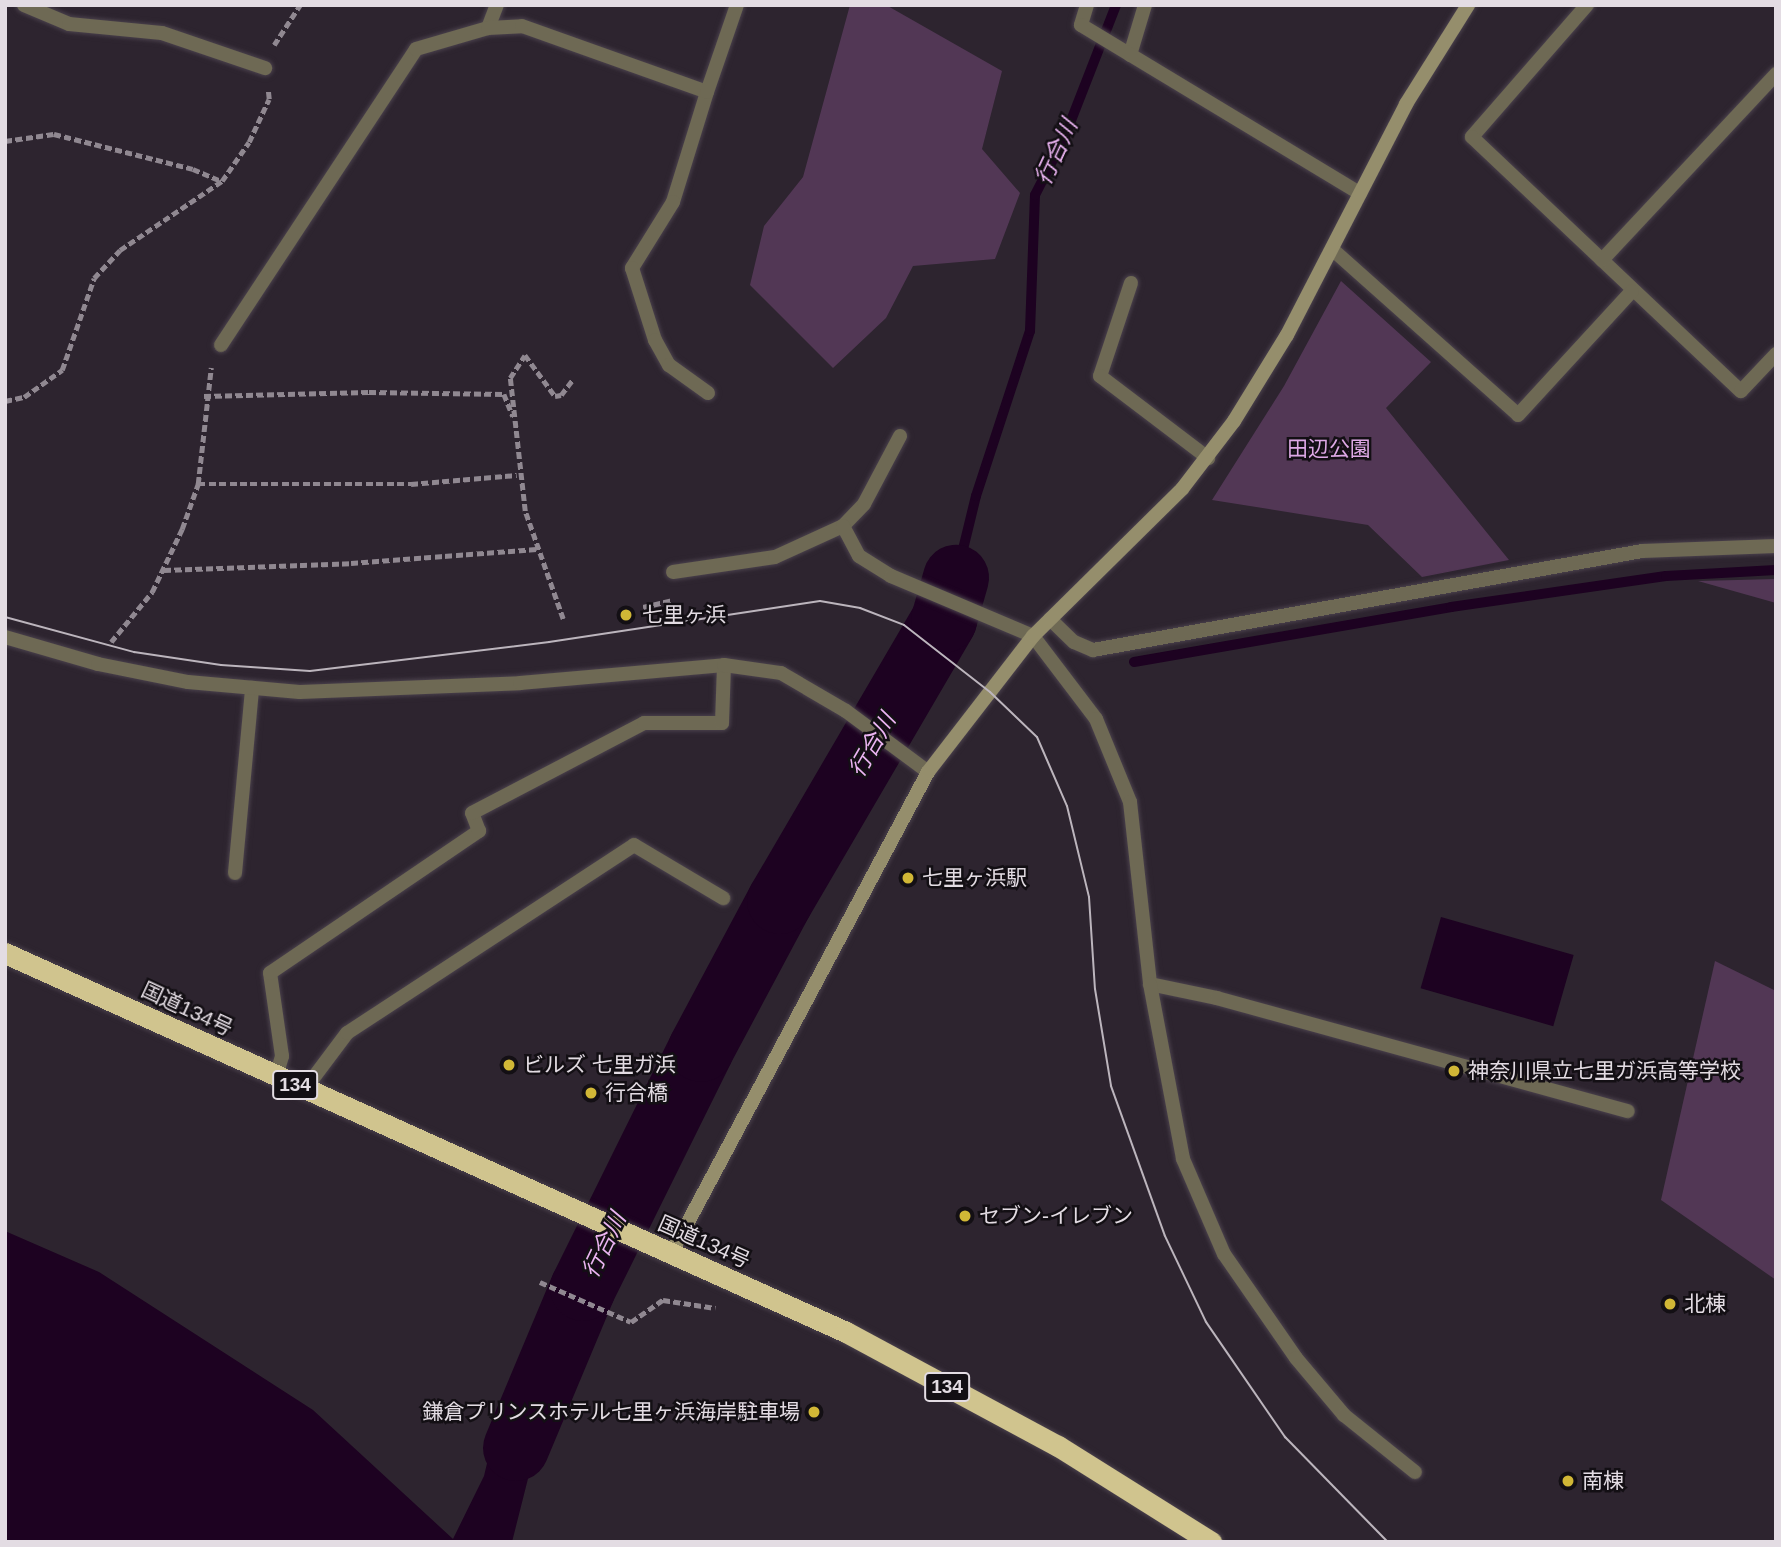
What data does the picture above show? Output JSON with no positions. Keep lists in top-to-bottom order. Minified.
{"streets":{"highway":["国道134号","134"]},"water":["行合川"],"parks":["田辺公園"],"places":["七里ヶ浜","七里ヶ浜駅","ビルズ 七里ガ浜","神奈川県立七里ガ浜高等学校","行合橋","セブン-イレブン","北棟","鎌倉プリンスホテル七里ヶ浜海岸駐車場","南棟"]}
